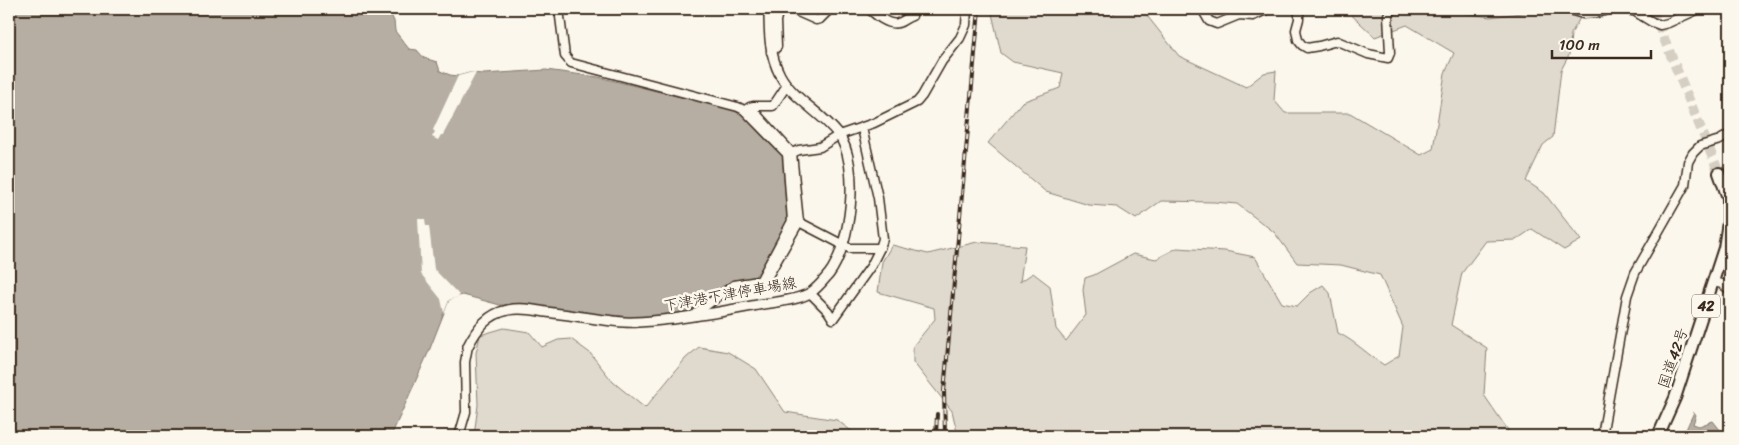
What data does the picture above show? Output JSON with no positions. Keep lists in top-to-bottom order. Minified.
{"streets":{"highway":["42","国道42号"],"main road":["下津港下津停車場線"]},"scale_bar":"100 m"}
